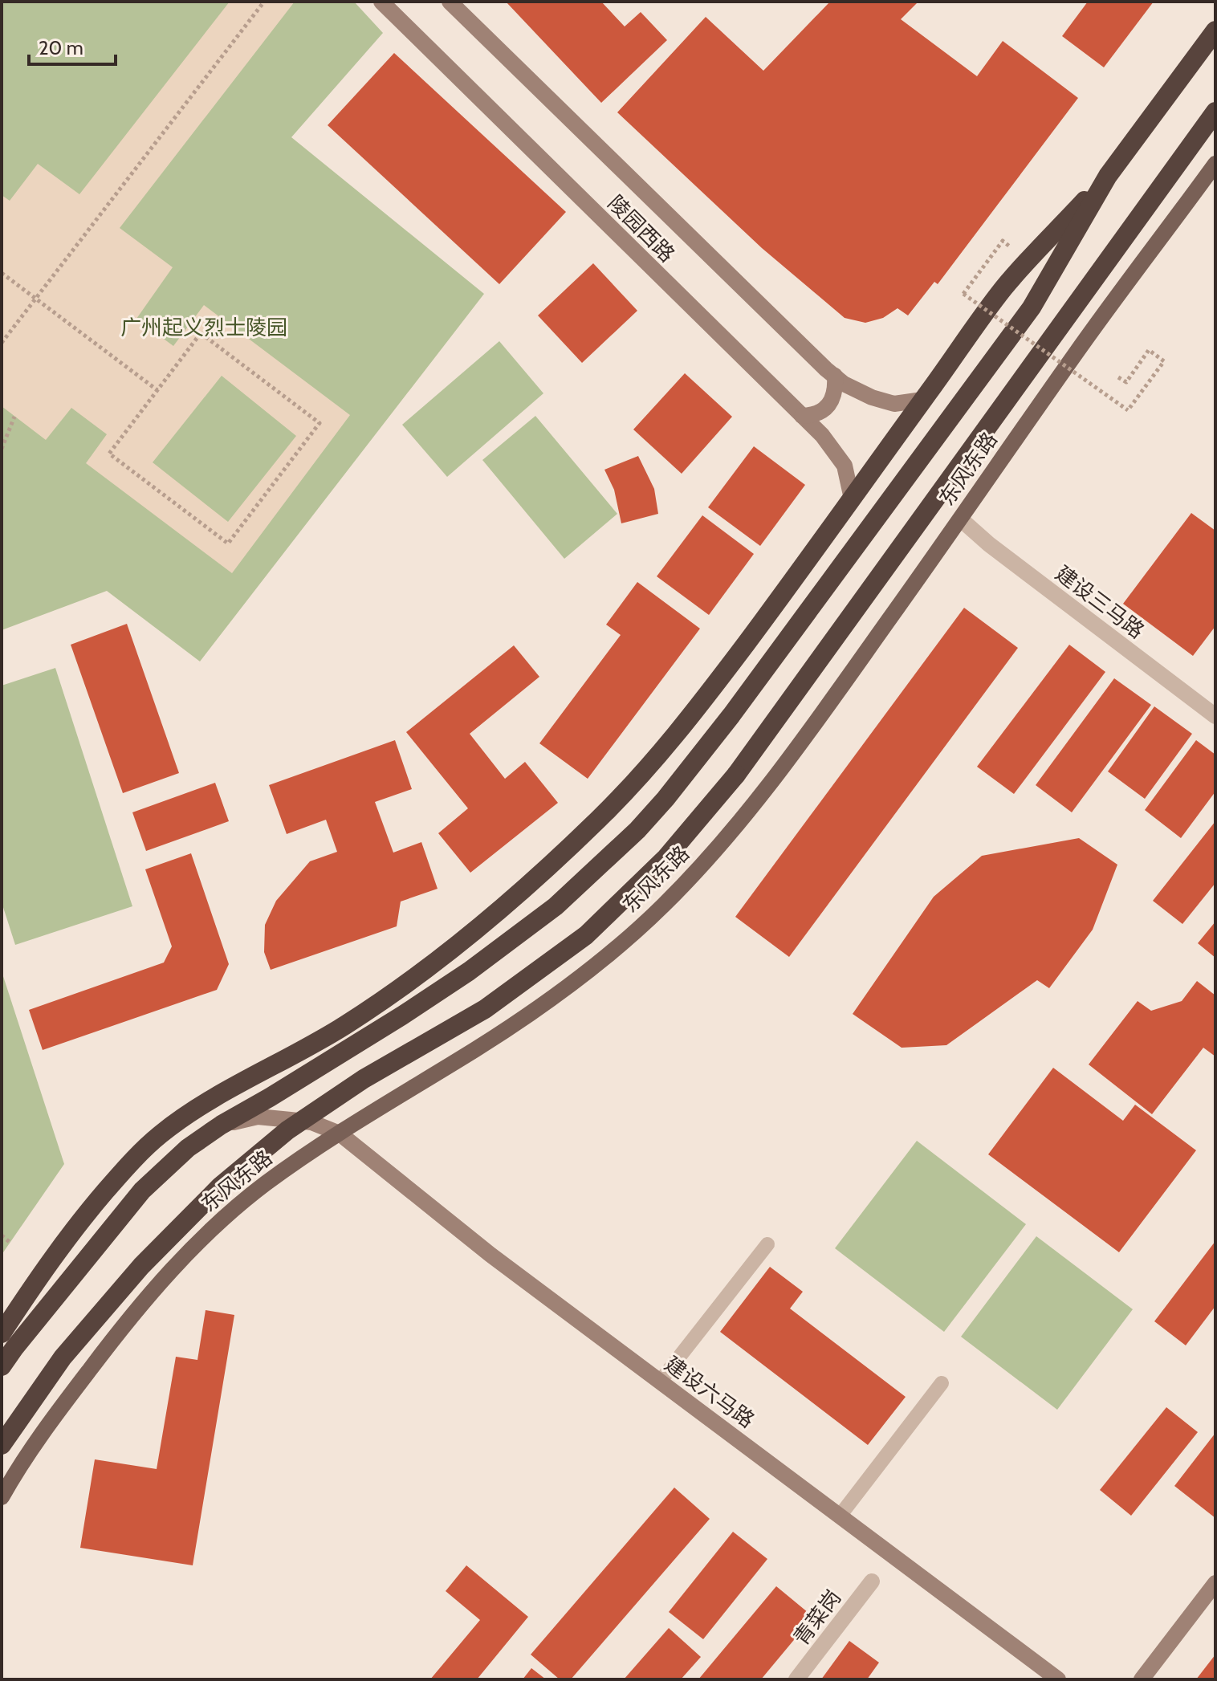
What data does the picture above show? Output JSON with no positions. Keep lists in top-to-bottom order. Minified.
{"streets":{"highway":["东风东路"],"street":["陵园西路","建设三马路","建设六马路","青菜岗"]},"crossings":[["陵园西路","东风东路"],["东风东路","建设三马路"],["东风东路","建设六马路"]],"parks":["广州起义烈士陵园"],"scale_bar":"20 m"}
